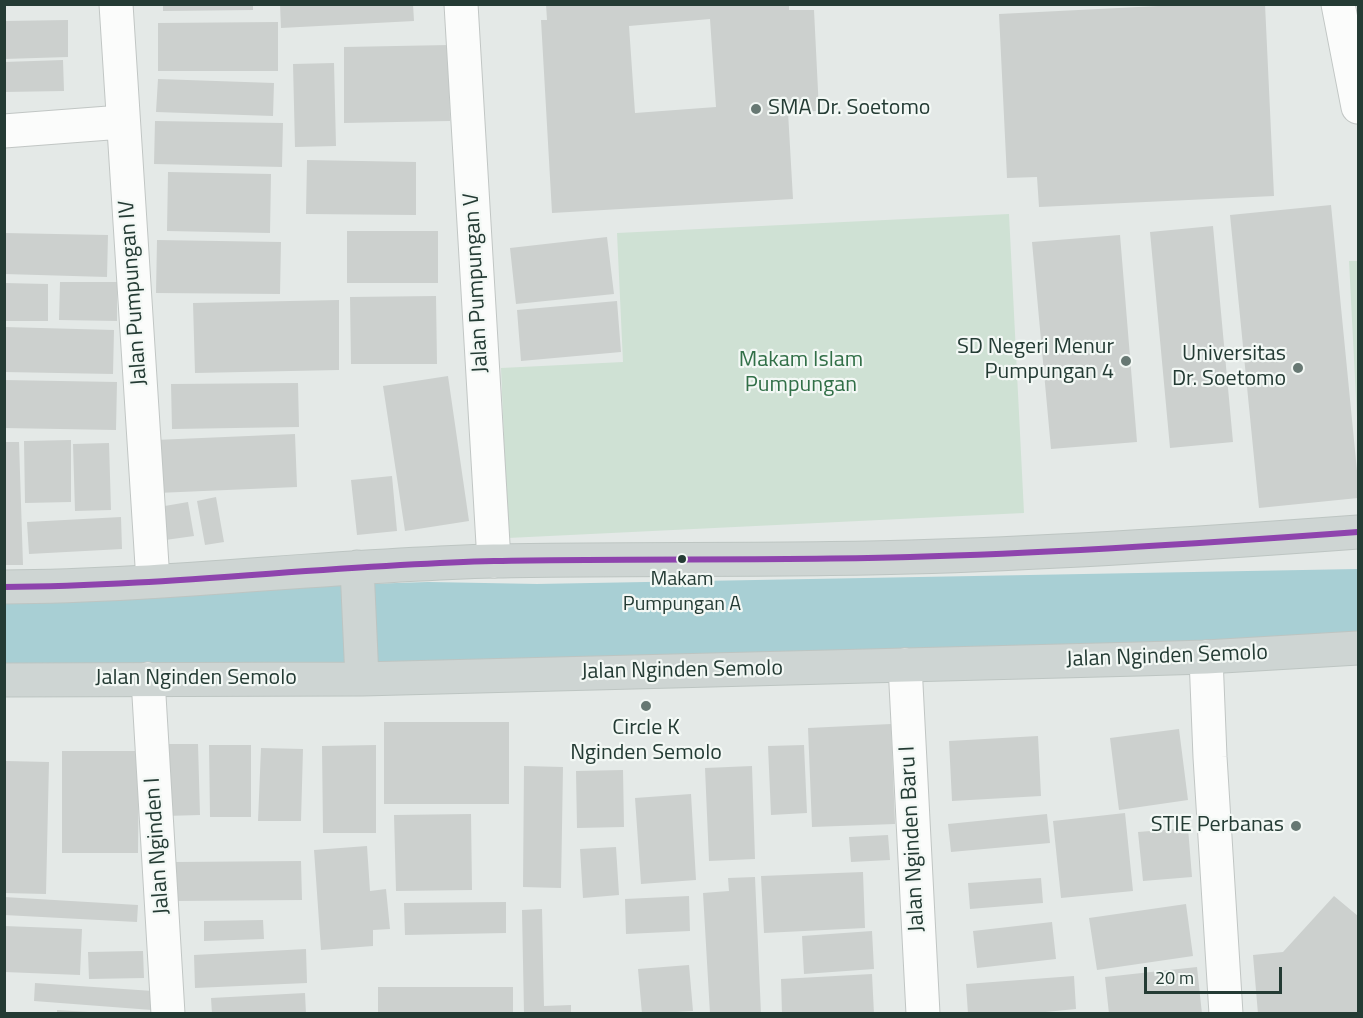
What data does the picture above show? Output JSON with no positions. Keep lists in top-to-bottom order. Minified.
{"streets":{"main road":["Jalan Nginden Semolo"],"street":["Jalan Pumpungan V","Jalan Pumpungan IV","Jalan Nginden Baru I","Jalan Nginden I"]},"crossings":[["Jalan Nginden Semolo","Jalan Nginden Baru I"],["Jalan Nginden Semolo","Jalan Nginden I"]],"parks":["Makam Islam Pumpungan"],"places":["SMA Dr. Soetomo","SD Negeri Menur Pumpungan 4","Universitas Dr. Soetomo","Makam Pumpungan A","Circle K Nginden Semolo","STIE Perbanas"],"scale_bar":"20 m"}
